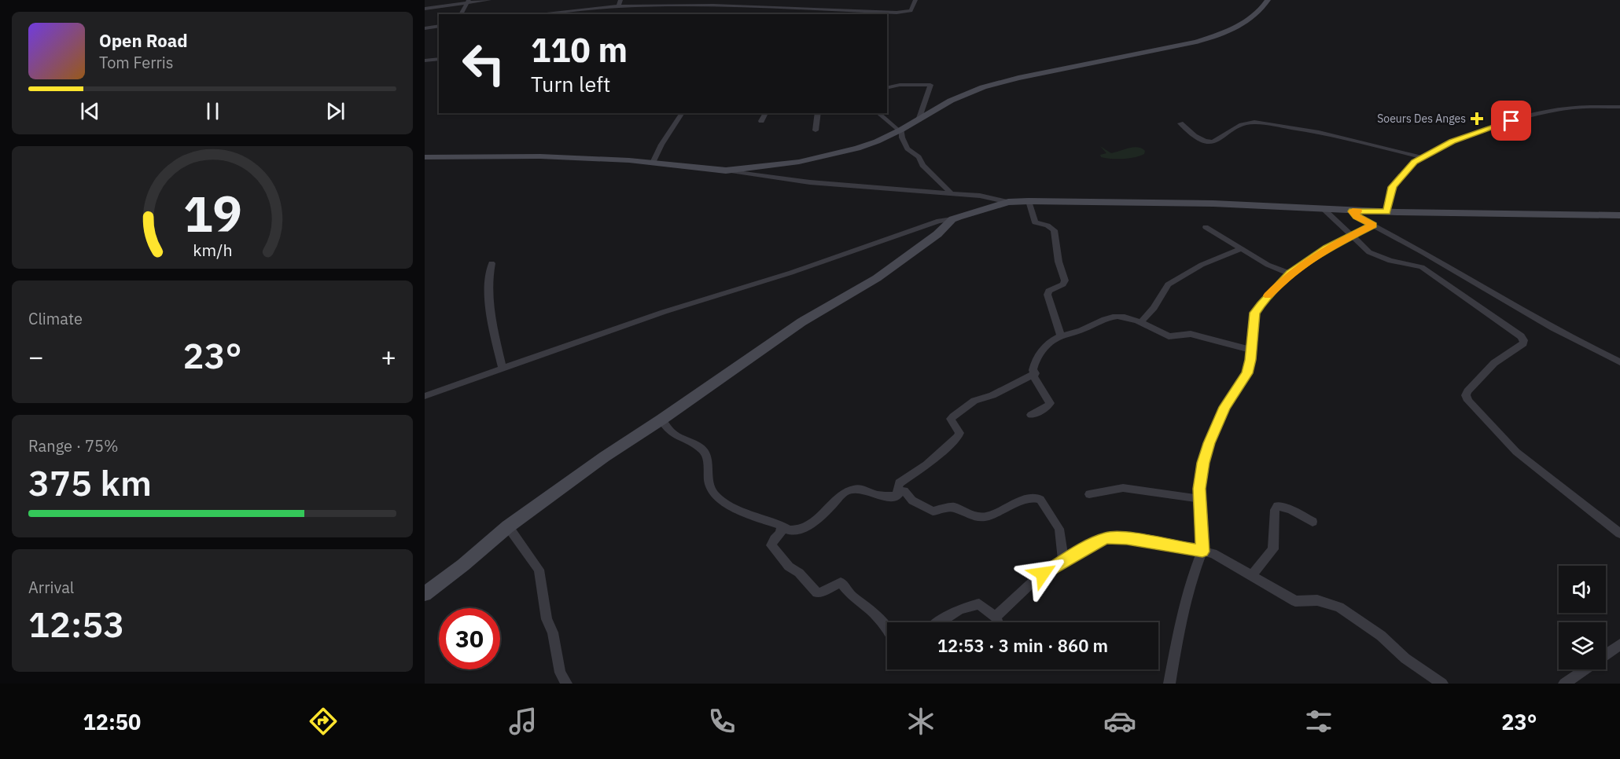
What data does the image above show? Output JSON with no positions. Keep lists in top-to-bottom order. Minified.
{"places":{"health":["Soeurs Des Anges"]},"page":{"turn":["110 m","Turn left"],"song":["Open Road","Tom Ferris"],"tile":["Climate",["Range · 75%","375 km"],["Arrival","12:53"]],"heat":["−","23°","+"],"limit":"30","trip":"12:53 · 3 min · 860 m","tabs":["12:50","23°"],"gauge":["19","km/h"]}}
